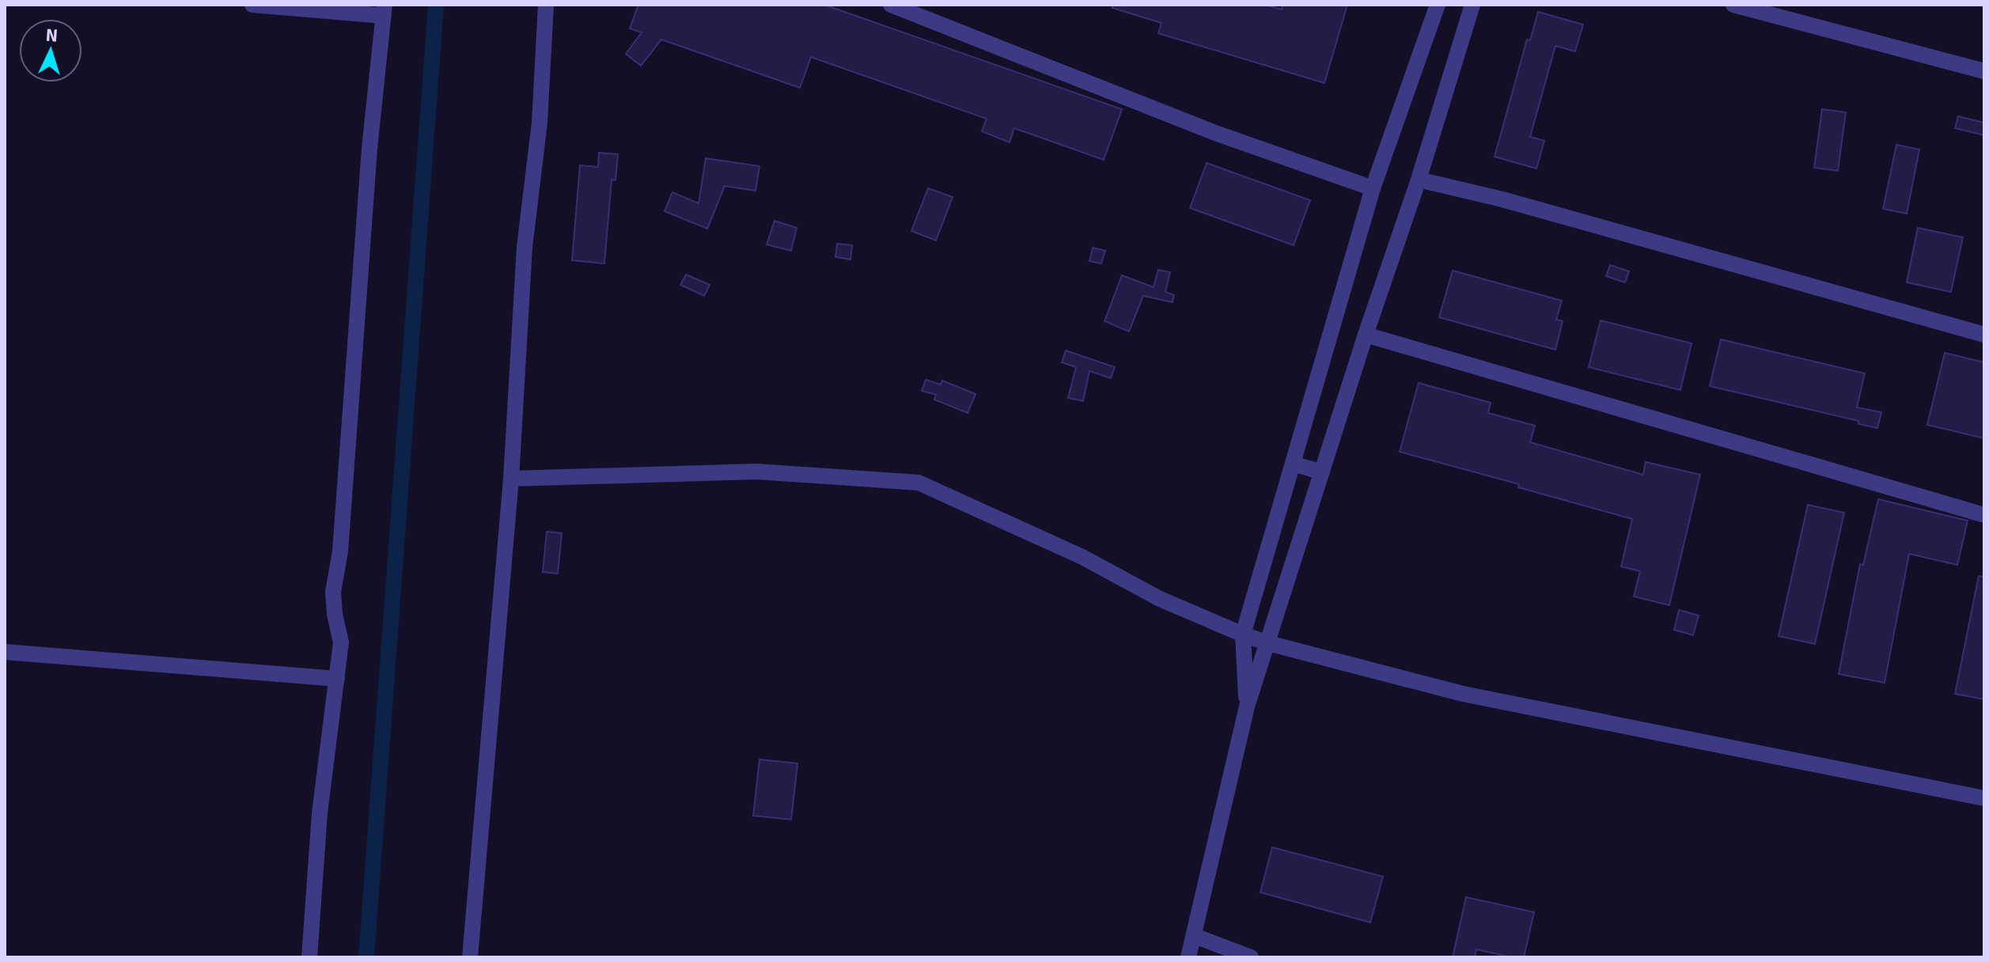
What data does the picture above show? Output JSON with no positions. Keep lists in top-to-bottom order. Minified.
{"north":"top"}
